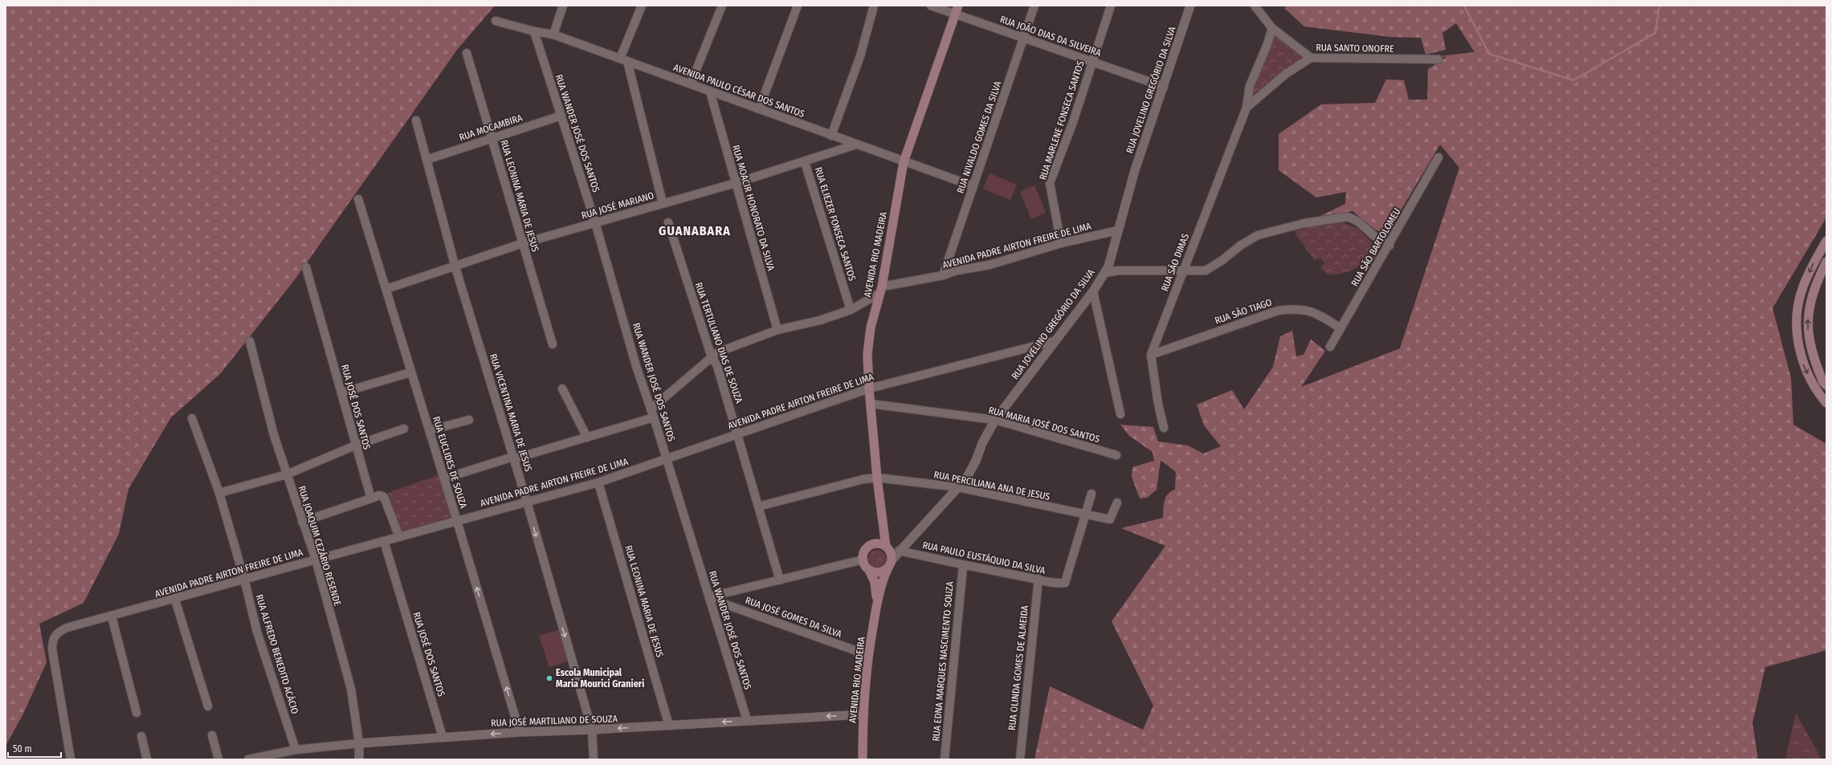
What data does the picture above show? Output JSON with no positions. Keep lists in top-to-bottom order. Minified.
{"streets":{"main road":["AVENIDA RIO MADEIRA"],"street":["RUA JOÃO DIAS DA SILVEIRA","RUA SANTO ONOFRE","RUA JOVELINO GREGÓRIO DA SILVA","AVENIDA PAULO CÉSAR DOS SANTOS","RUA MARLENE FONSECA SANTOS","RUA MOCAMBIRA","RUA WANDER JOSÉ DOS SANTOS","RUA NIVALDO GOMES DA SILVA","RUA LEONINA MARIA DE JESUS","RUA JOSÉ MARIANO","RUA MOACIR HONORATO DA SILVA","RUA ELIEZER FONSECA SANTOS","AVENIDA PADRE AIRTON FREIRE DE LIMA","RUA SÃO BARTOLOMEU","RUA SÃO DIMAS","RUA SÃO TIAGO","RUA TERTULIANO DIAS DE SOUZA","RUA JOSÉ DOS SANTOS","RUA VICENTINA MARIA DE JESUS","RUA MARIA JOSÉ DOS SANTOS","RUA EUCLIDES DE SOUZA","RUA PERCILIANA ANA DE JESUS","RUA JOAQUIM CEZÁRIO RESENDE","RUA PAULO EUSTÁQUIO DA SILVA","RUA JOSÉ GOMES DA SILVA","RUA ALFREDO BENEDITO ACÁCIO","RUA EDNA MARQUES NASCIMENTO SOUZA","RUA OLINDA GOMES DE ALMEIDA","RUA JOSÉ MARTILIANO DE SOUZA"]},"crossings":[["RUA JOÃO DIAS DA SILVEIRA","RUA JOVELINO GREGÓRIO DA SILVA"],["RUA JOÃO DIAS DA SILVEIRA","RUA MARLENE FONSECA SANTOS"],["RUA JOÃO DIAS DA SILVEIRA","RUA NIVALDO GOMES DA SILVA"],["RUA JOÃO DIAS DA SILVEIRA","AVENIDA RIO MADEIRA"],["RUA SANTO ONOFRE","RUA SÃO DIMAS"],["RUA JOVELINO GREGÓRIO DA SILVA","AVENIDA PADRE AIRTON FREIRE DE LIMA"],["RUA JOVELINO GREGÓRIO DA SILVA","AVENIDA RIO MADEIRA"],["RUA JOVELINO GREGÓRIO DA SILVA","RUA MARIA JOSÉ DOS SANTOS"],["RUA JOVELINO GREGÓRIO DA SILVA","RUA PERCILIANA ANA DE JESUS"],["RUA JOVELINO GREGÓRIO DA SILVA","RUA PAULO EUSTÁQUIO DA SILVA"],["AVENIDA PAULO CÉSAR DOS SANTOS","RUA WANDER JOSÉ DOS SANTOS"],["AVENIDA PAULO CÉSAR DOS SANTOS","RUA NIVALDO GOMES DA SILVA"],["AVENIDA PAULO CÉSAR DOS SANTOS","RUA JOSÉ MARIANO"],["AVENIDA PAULO CÉSAR DOS SANTOS","RUA MOACIR HONORATO DA SILVA"],["AVENIDA PAULO CÉSAR DOS SANTOS","AVENIDA RIO MADEIRA"],["RUA MARLENE FONSECA SANTOS","AVENIDA PADRE AIRTON FREIRE DE LIMA"],["RUA MOCAMBIRA","RUA WANDER JOSÉ DOS SANTOS"],["RUA MOCAMBIRA","RUA LEONINA MARIA DE JESUS"],["RUA MOCAMBIRA","RUA VICENTINA MARIA DE JESUS"],["RUA WANDER JOSÉ DOS SANTOS","RUA JOSÉ MARIANO"],["RUA WANDER JOSÉ DOS SANTOS","AVENIDA PADRE AIRTON FREIRE DE LIMA"],["RUA WANDER JOSÉ DOS SANTOS","RUA JOSÉ GOMES DA SILVA"],["RUA WANDER JOSÉ DOS SANTOS","RUA JOSÉ MARTILIANO DE SOUZA"],["RUA NIVALDO GOMES DA SILVA","AVENIDA PADRE AIRTON FREIRE DE LIMA"],["RUA LEONINA MARIA DE JESUS","RUA JOSÉ MARIANO"],["RUA LEONINA MARIA DE JESUS","AVENIDA PADRE AIRTON FREIRE DE LIMA"],["RUA LEONINA MARIA DE JESUS","RUA JOSÉ MARTILIANO DE SOUZA"],["RUA JOSÉ MARIANO","RUA MOACIR HONORATO DA SILVA"],["RUA JOSÉ MARIANO","RUA ELIEZER FONSECA SANTOS"],["RUA JOSÉ MARIANO","RUA VICENTINA MARIA DE JESUS"],["RUA JOSÉ MARIANO","RUA EUCLIDES DE SOUZA"],["RUA MOACIR HONORATO DA SILVA","AVENIDA PADRE AIRTON FREIRE DE LIMA"],["RUA ELIEZER FONSECA SANTOS","AVENIDA PADRE AIRTON FREIRE DE LIMA"],["AVENIDA PADRE AIRTON FREIRE DE LIMA","AVENIDA RIO MADEIRA"],["AVENIDA PADRE AIRTON FREIRE DE LIMA","RUA TERTULIANO DIAS DE SOUZA"],["AVENIDA PADRE AIRTON FREIRE DE LIMA","RUA JOSÉ DOS SANTOS"],["AVENIDA PADRE AIRTON FREIRE DE LIMA","RUA VICENTINA MARIA DE JESUS"],["AVENIDA PADRE AIRTON FREIRE DE LIMA","RUA EUCLIDES DE SOUZA"],["AVENIDA PADRE AIRTON FREIRE DE LIMA","RUA JOAQUIM CEZÁRIO RESENDE"],["AVENIDA PADRE AIRTON FREIRE DE LIMA","RUA ALFREDO BENEDITO ACÁCIO"],["RUA SÃO BARTOLOMEU","RUA SÃO TIAGO"],["AVENIDA RIO MADEIRA","RUA MARIA JOSÉ DOS SANTOS"],["AVENIDA RIO MADEIRA","RUA PERCILIANA ANA DE JESUS"],["AVENIDA RIO MADEIRA","RUA JOSÉ GOMES DA SILVA"],["AVENIDA RIO MADEIRA","RUA JOSÉ MARTILIANO DE SOUZA"],["RUA SÃO DIMAS","RUA SÃO TIAGO"],["RUA TERTULIANO DIAS DE SOUZA","RUA PERCILIANA ANA DE JESUS"],["RUA JOSÉ DOS SANTOS","RUA JOSÉ MARTILIANO DE SOUZA"],["RUA VICENTINA MARIA DE JESUS","RUA JOSÉ MARTILIANO DE SOUZA"],["RUA EUCLIDES DE SOUZA","RUA JOSÉ MARTILIANO DE SOUZA"],["RUA PERCILIANA ANA DE JESUS","RUA PAULO EUSTÁQUIO DA SILVA"],["RUA JOAQUIM CEZÁRIO RESENDE","RUA JOSÉ MARTILIANO DE SOUZA"],["RUA PAULO EUSTÁQUIO DA SILVA","RUA EDNA MARQUES NASCIMENTO SOUZA"],["RUA PAULO EUSTÁQUIO DA SILVA","RUA OLINDA GOMES DE ALMEIDA"],["RUA ALFREDO BENEDITO ACÁCIO","RUA JOSÉ MARTILIANO DE SOUZA"]],"one_way":["RUA VICENTINA MARIA DE JESUS","RUA EUCLIDES DE SOUZA","RUA JOSÉ MARTILIANO DE SOUZA"],"districts":["GUANABARA"],"places":["Escola Municipal Maria Mourici Granieri"],"scale_bar":"50 m"}
